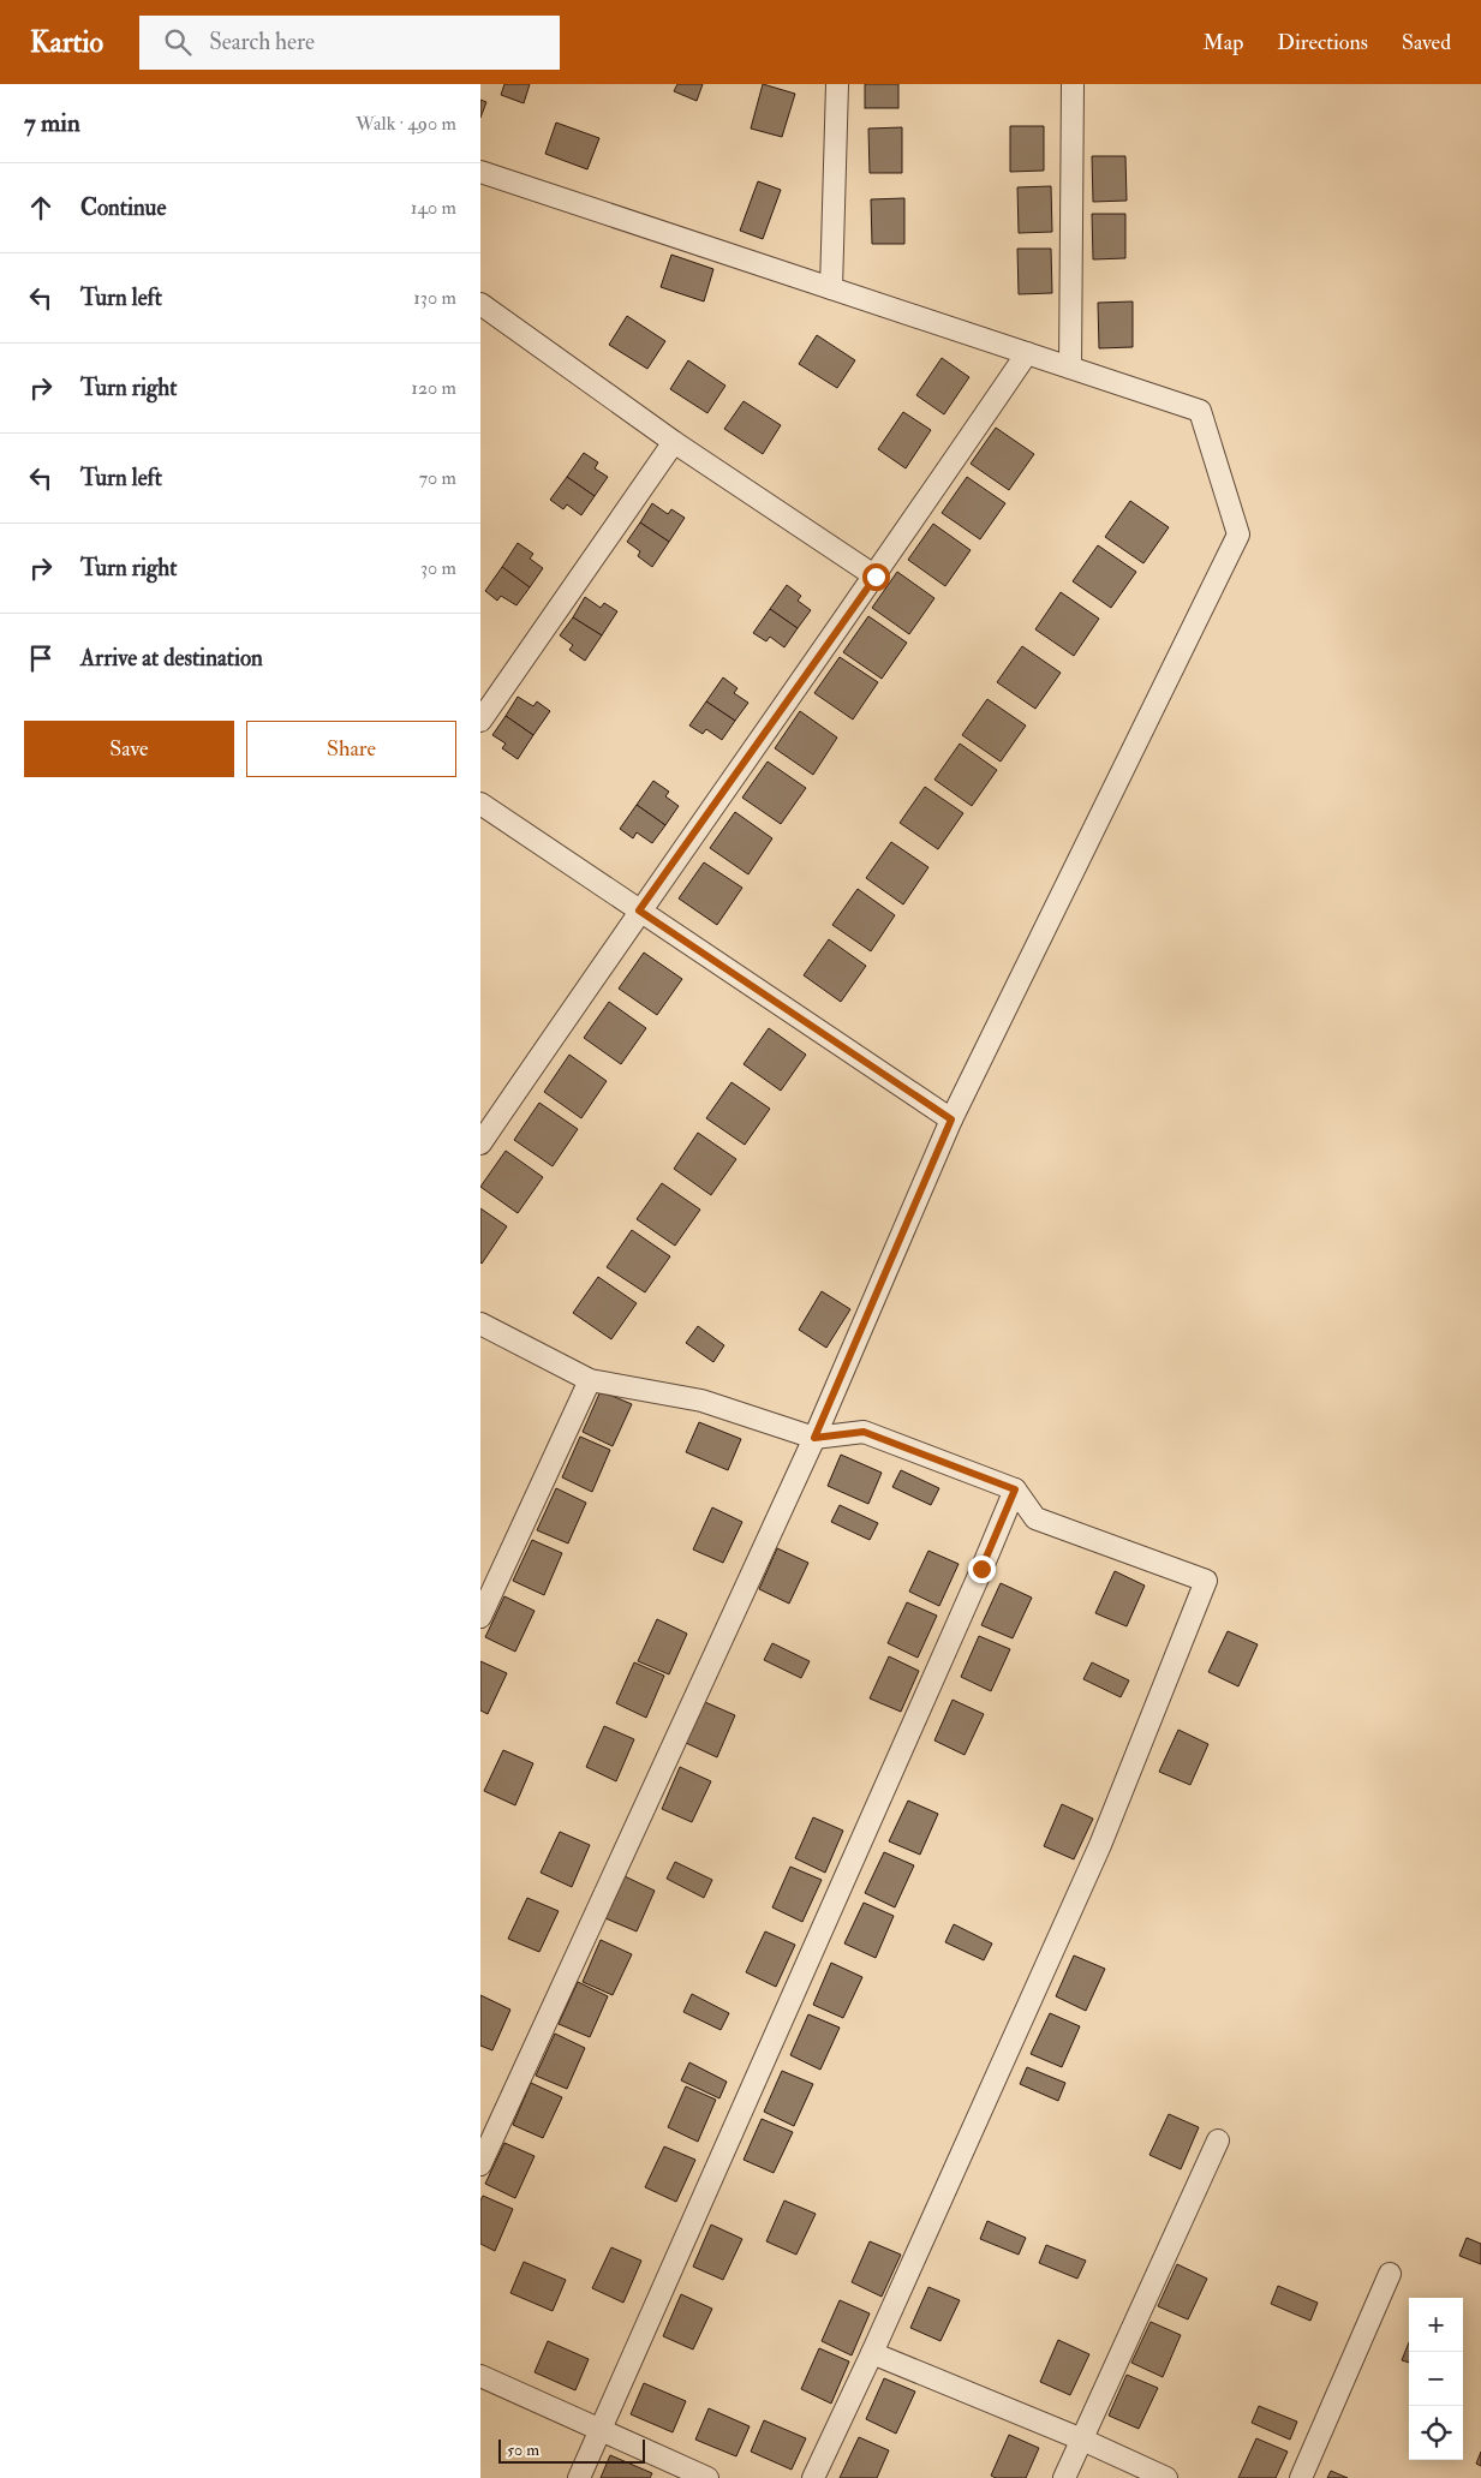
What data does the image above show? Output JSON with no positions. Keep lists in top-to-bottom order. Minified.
{"scale_bar":"50 m","page":{"header":"Kartio","search":"Search here","nav":["Map","Directions","Saved"],"heading":["7 min","Walk · 490 m"],"list":[["Continue","140 m"],["Turn left","130 m"],["Turn right","120 m"],["Turn left","70 m"],["Turn right","30 m"],"Arrive at destination"],"buttons":["Save","Share"],"map_buttons":["+","−"],"scale":"50 m"}}
